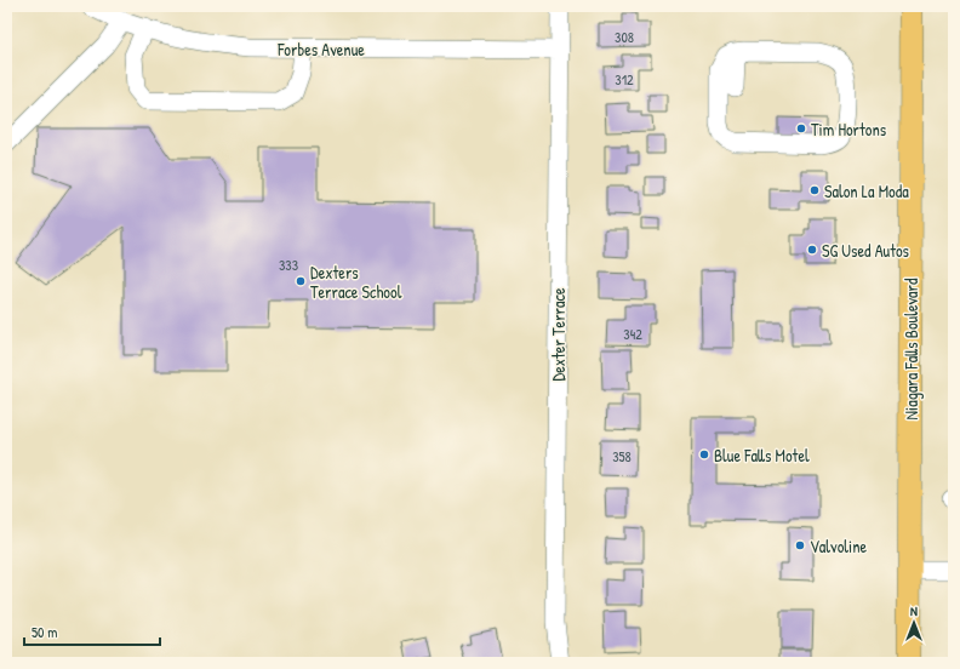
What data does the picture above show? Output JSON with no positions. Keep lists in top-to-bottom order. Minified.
{"streets":{"main road":["Niagara Falls Boulevard"],"street":["Forbes Avenue","Dexter Terrace"]},"crossings":[["Forbes Avenue","Dexter Terrace"]],"places":["Tim Hortons","Salon La Moda","SG Used Autos","Dexters Terrace School","Blue Falls Motel","Valvoline"],"house_numbers":["308","312","333","342","358"],"scale_bar":"50 m","north":"top"}
